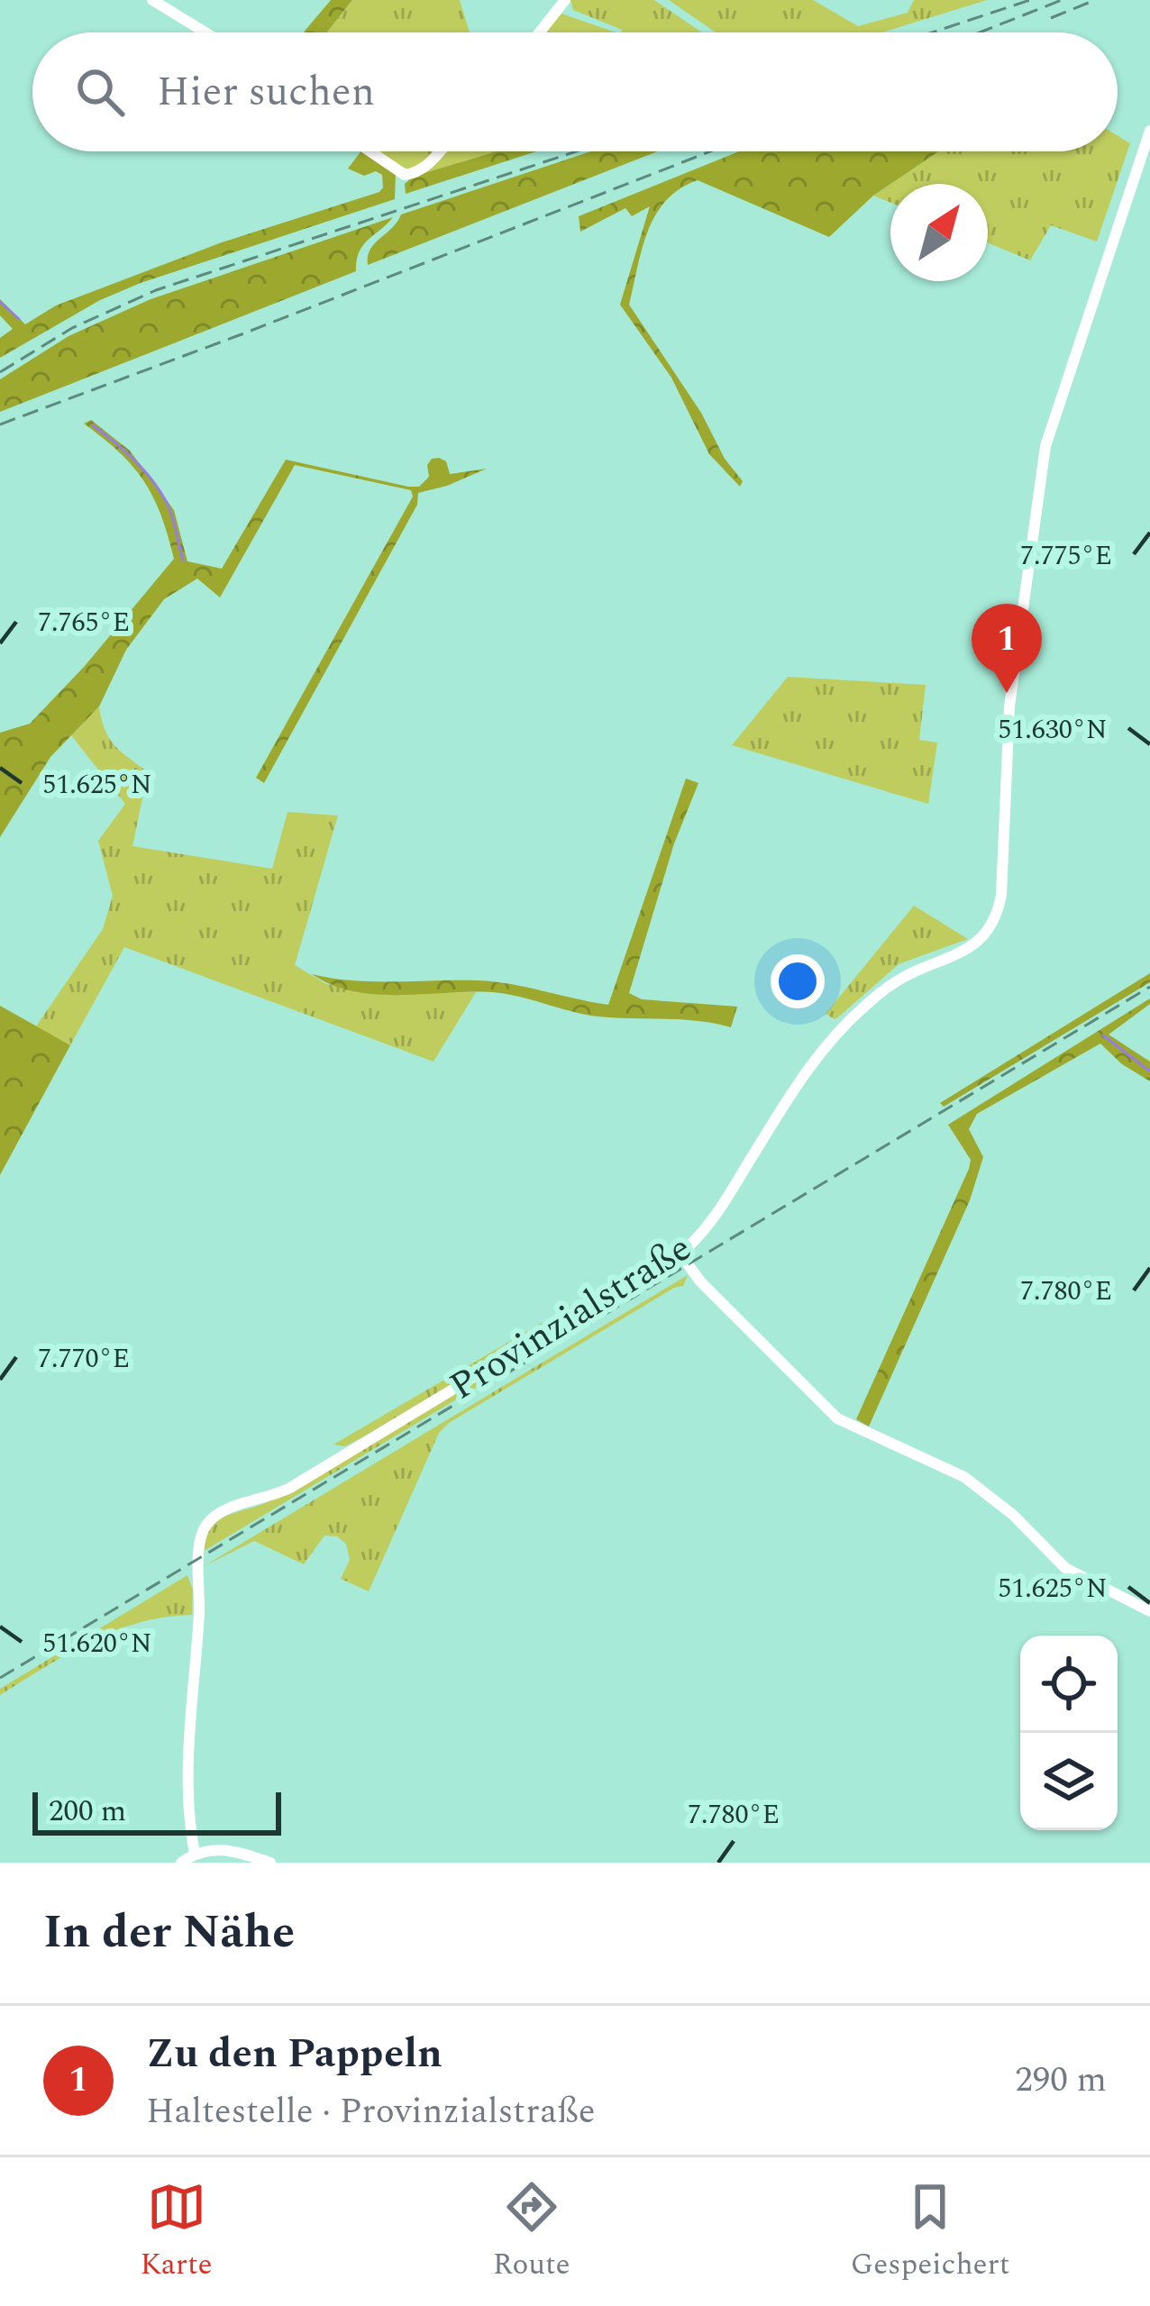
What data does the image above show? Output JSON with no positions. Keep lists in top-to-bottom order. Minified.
{"streets":{"street":["Provinzialstraße"]},"scale_bar":"200 m","north":"top right","page":{"search":"Hier suchen","pins":"1","scale":"200 m","heading":"In der Nähe","list":[{"mark":"1","name":"Zu den Pappeln","note":"Haltestelle · Provinzialstraße","value":"290 m"}],"nav":["Karte","Route","Gespeichert"]},"coordinates":["7.775°E","7.765°E","51.630°N","51.625°N","7.780°E","7.770°E","51.620°N"]}
